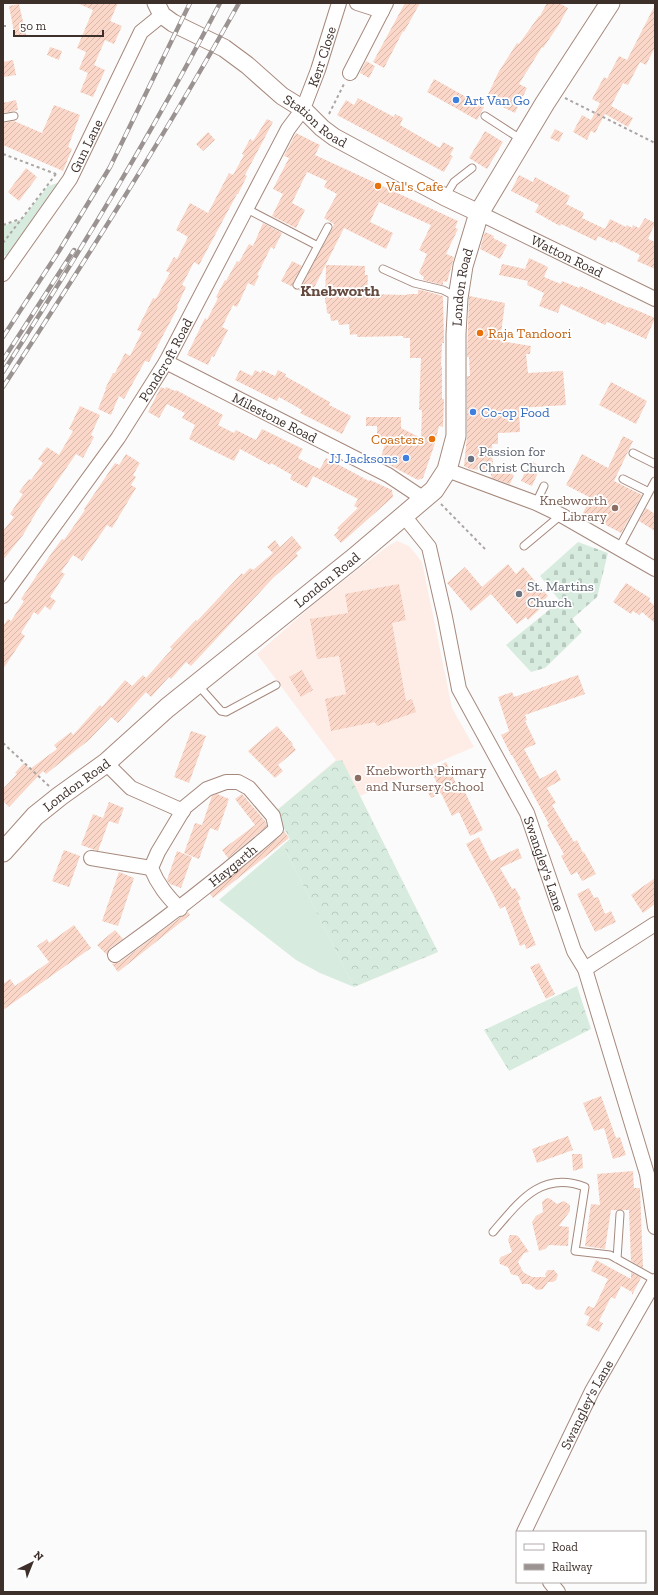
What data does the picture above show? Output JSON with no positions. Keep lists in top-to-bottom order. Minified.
{"streets":{"main road":["London Road"],"street":["Kerr Close","Station Road","Gun Lane","Watton Road","Pondcroft Road","Milestone Road","Swangley's Lane","Haygarth"]},"crossings":[["Kerr Close","Station Road"],["Kerr Close","Pondcroft Road"],["Station Road","Gun Lane"],["Station Road","Watton Road"],["Station Road","London Road"],["Station Road","Pondcroft Road"],["Watton Road","London Road"],["London Road","Milestone Road"],["London Road","Swangley's Lane"],["Pondcroft Road","Milestone Road"]],"districts":["Knebworth"],"places":["Art Van Go","Val's Cafe","Raja Tandoori","Co-op Food","Coasters","JJ Jacksons","Passion for Christ Church","Knebworth Library","St. Martins Church","Knebworth Primary and Nursery School"],"legend":["Road","Railway"],"scale_bar":"50 m","north":"top right"}
